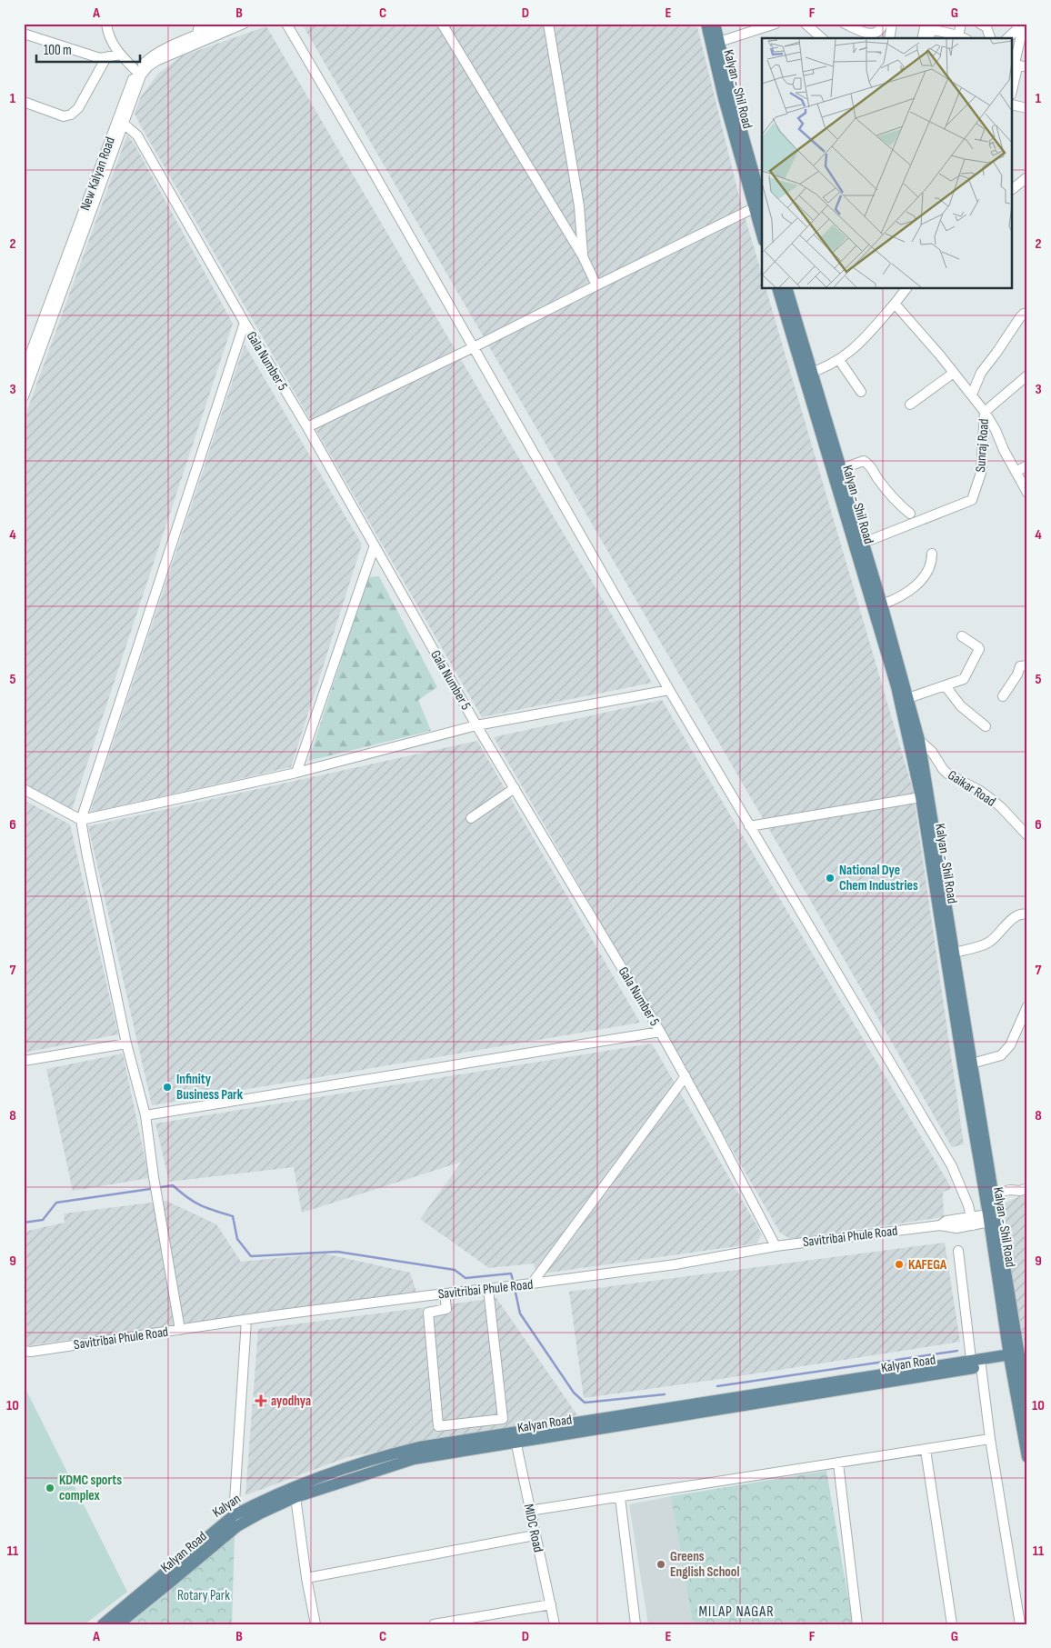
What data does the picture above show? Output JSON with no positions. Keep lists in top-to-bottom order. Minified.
{"streets":{"main road":["Kalyan - Shil Road","Kalyan Road","Kalyan"],"street":["New Kalyan Road","Gala Number 5","Sunraj Road","Gaikar Road","Savitribai Phule Road","MIDC Road"]},"crossings":[["Kalyan - Shil Road","Sunraj Road"],["Kalyan - Shil Road","Gaikar Road"],["Kalyan - Shil Road","Savitribai Phule Road"],["Kalyan - Shil Road","Kalyan Road"],["New Kalyan Road","Gala Number 5"],["Gala Number 5","Savitribai Phule Road"],["Kalyan Road","Kalyan"],["Kalyan Road","MIDC Road"]],"districts":["MILAP NAGAR"],"parks":["Rotary Park"],"places":{"other":["National Dye Chem Industries","Infinity Business Park","KAFEGA","KDMC sports complex","Greens English School"],"health":["ayodhya"]},"scale_bar":"100 m","grid":{"columns":["A","B","C","D","E","F","G"],"rows":["1","2","3","4","5","6","7","8","9","10","11"]}}
